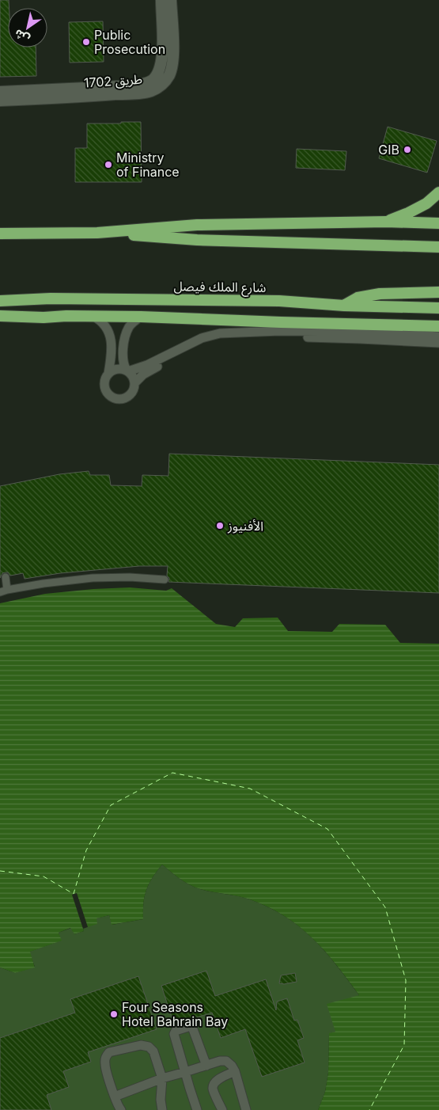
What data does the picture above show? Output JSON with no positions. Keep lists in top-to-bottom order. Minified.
{"streets":{"highway":["شارع الملك فيصل"],"street":["طريق 1702"]},"places":["Public Prosecution","GIB","Ministry of Finance","الأفنيوز","Four Seasons Hotel Bahrain Bay"],"north":"bottom left"}
